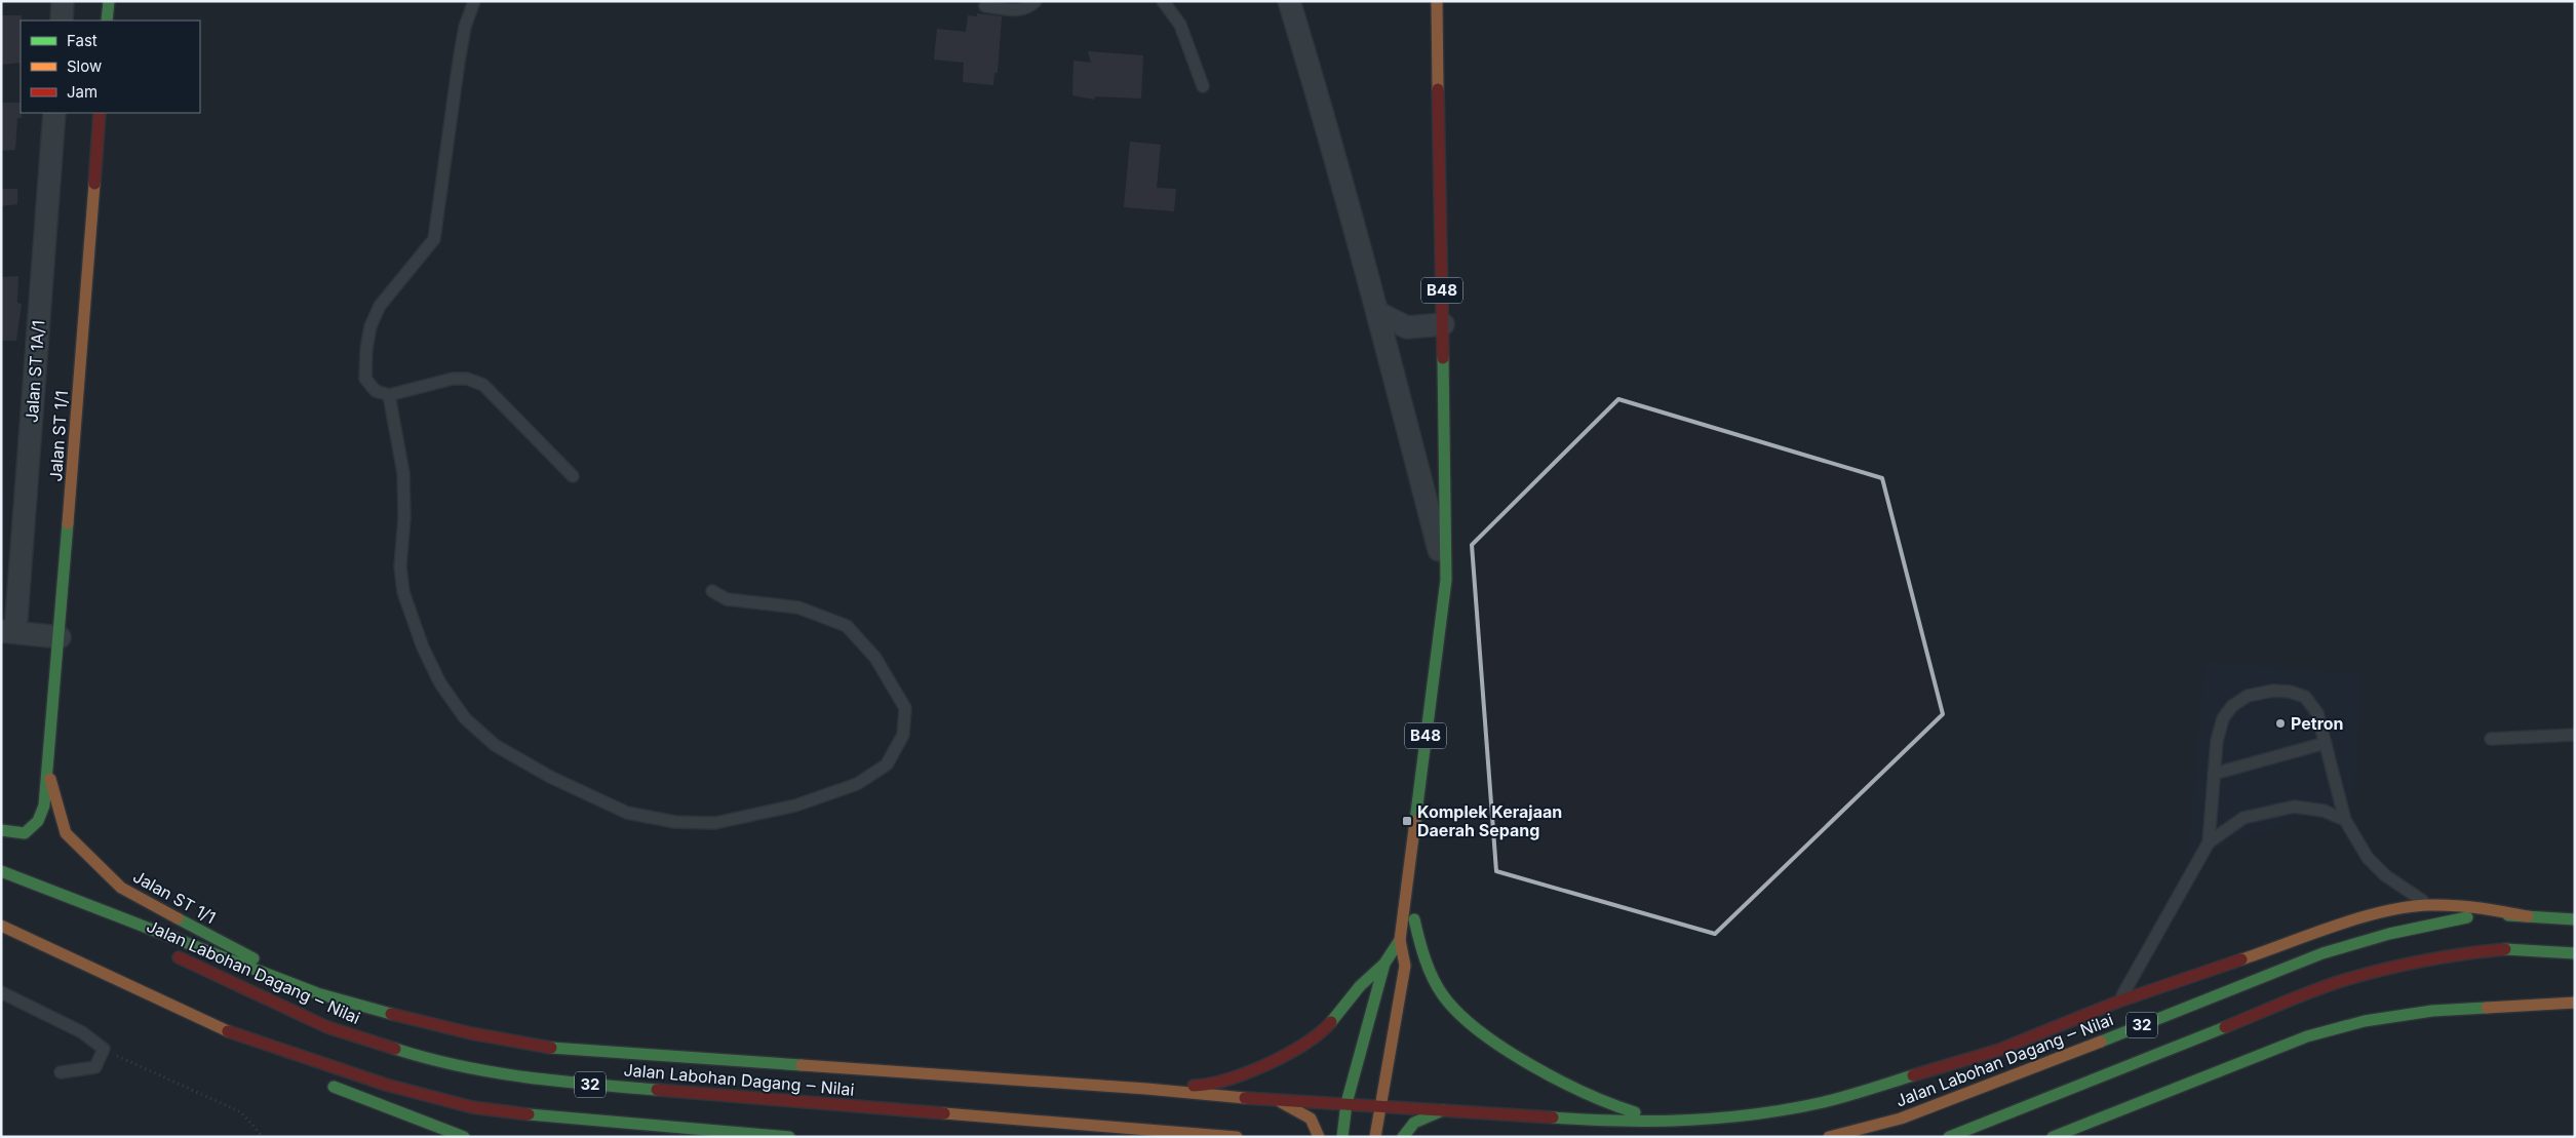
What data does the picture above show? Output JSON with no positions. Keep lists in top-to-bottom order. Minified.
{"streets":{"main road":["B48","Jalan ST 1/1","Jalan Labohan Dagang ‒ Nilai","32"],"street":["Jalan ST 1A/1"]},"places":{"other":["Petron"],"transit":["Komplek Kerajaan Daerah Sepang"]},"legend":["Fast","Slow","Jam"]}
